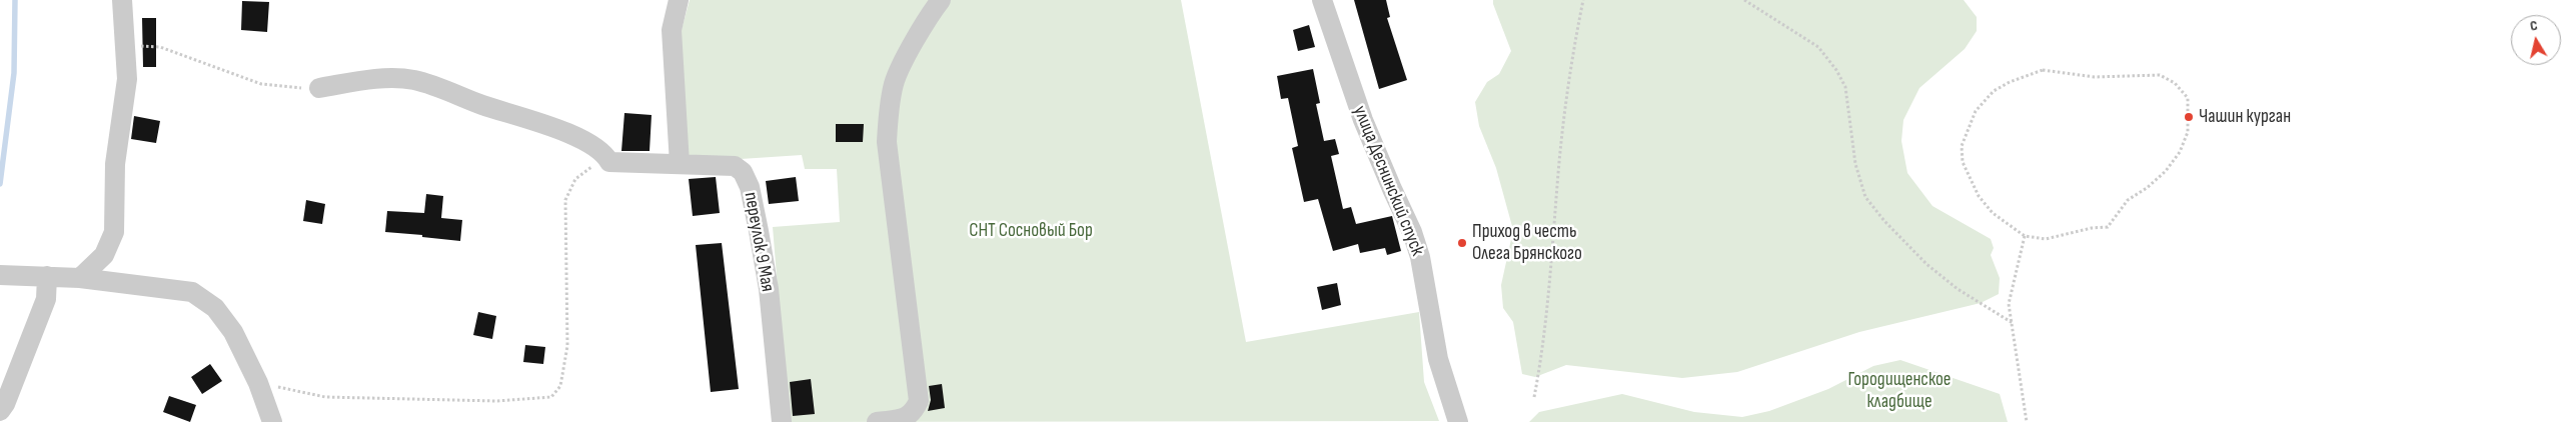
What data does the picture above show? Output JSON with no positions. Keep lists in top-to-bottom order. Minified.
{"streets":{"street":["улица Деснинский спуск","переулок 9 Мая"]},"parks":["СНТ Сосновый Бор","Городищенское кладбище"],"places":["Чашин курган","Приход в честь Олега Брянского"],"north":"top"}
